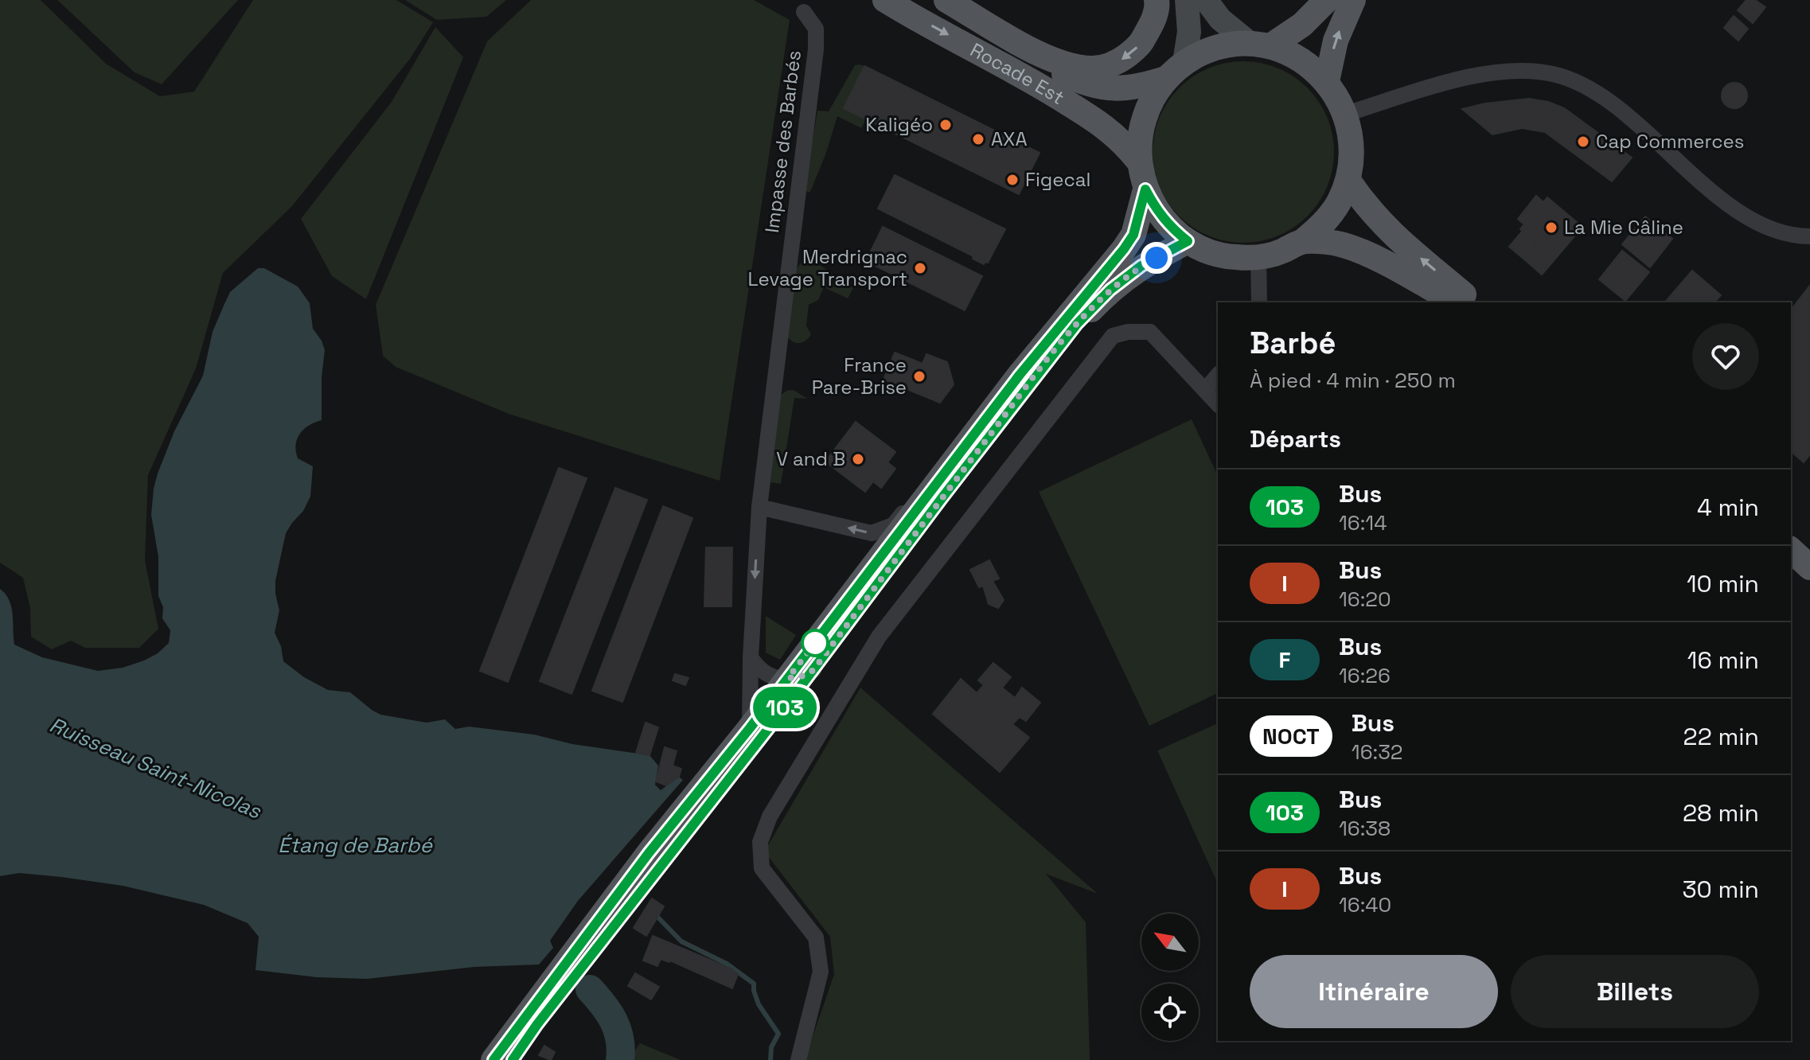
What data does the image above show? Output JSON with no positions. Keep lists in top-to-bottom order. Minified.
{"streets":{"main road":["Rocade Est"],"street":["Impasse des Barbés"]},"water":["Ruisseau Saint-Nicolas","Étang de Barbé"],"places":["Kaligéo","AXA","Cap Commerces","Figecal","La Mie Câline","Merdrignac Levage Transport","France Pare-Brise","V and B"],"lines":["bus line 103"],"north":"top left","page":{"on_map":"103","heading":[["Barbé","À pied · 4 min · 250 m"],"Départs"],"list":[{"mark":"103","name":"Bus","note":"16:14","value":"4 min"},{"mark":"I","name":"Bus","note":"16:20","value":"10 min"},{"mark":"F","name":"Bus","note":"16:26","value":"16 min"},{"mark":"NOCT","name":"Bus","note":"16:32","value":"22 min"},{"mark":"103","name":"Bus","note":"16:38","value":"28 min"},{"mark":"I","name":"Bus","note":"16:40","value":"30 min"}],"buttons":["Itinéraire","Billets"]}}
